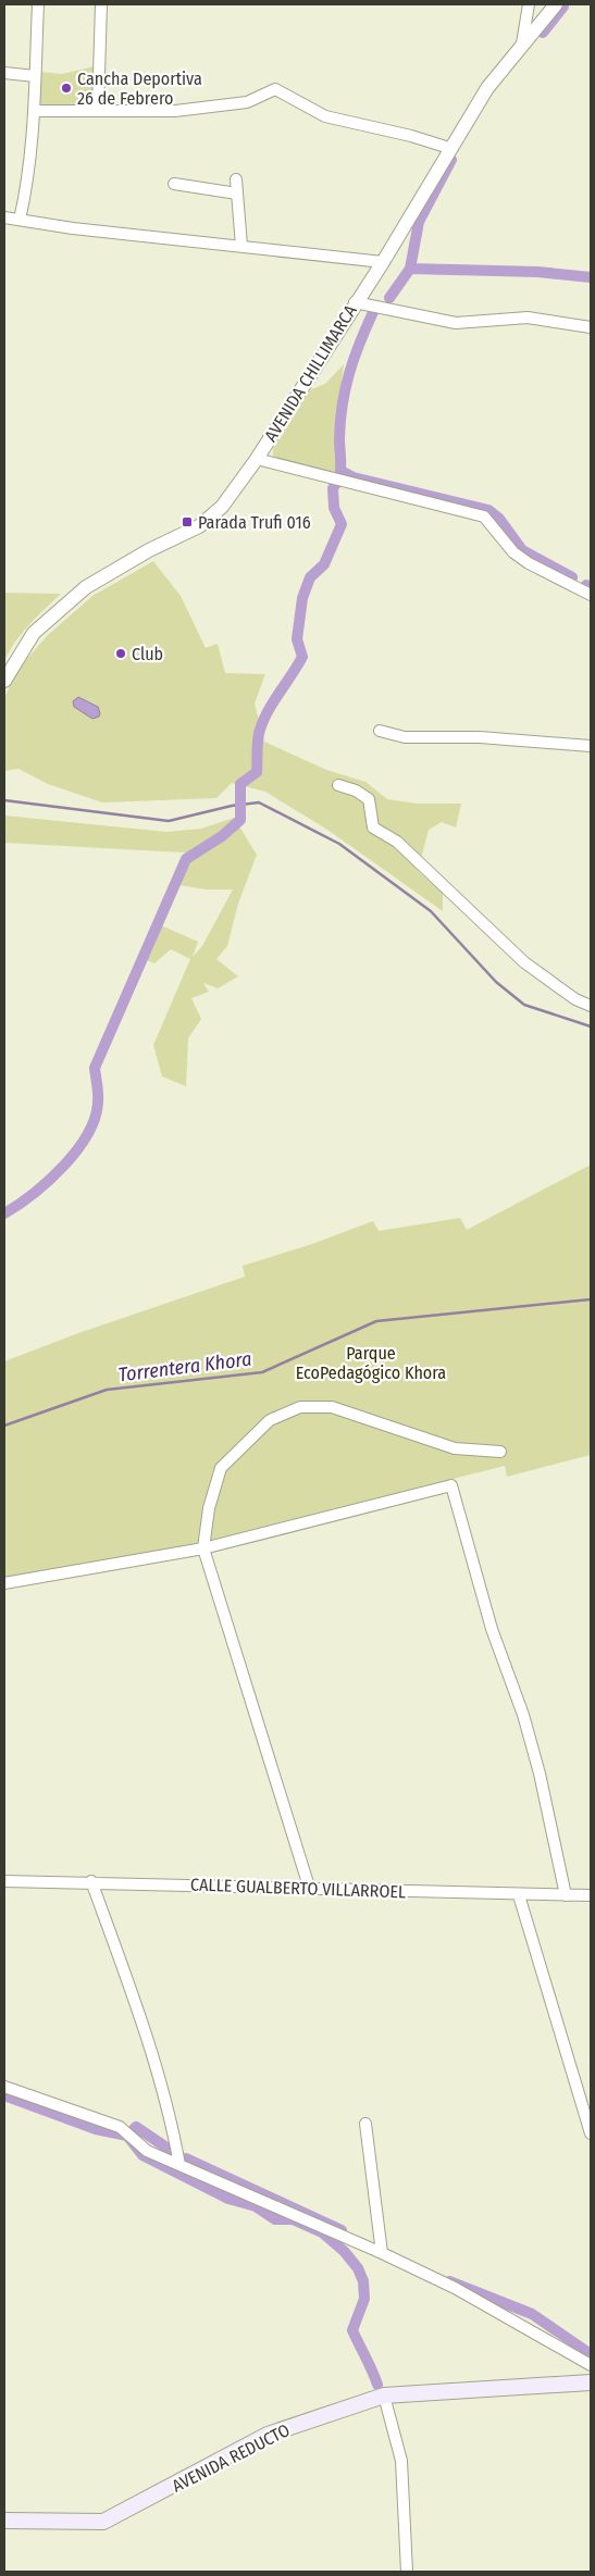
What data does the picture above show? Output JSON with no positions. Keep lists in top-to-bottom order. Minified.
{"streets":{"main road":["AVENIDA REDUCTO"],"street":["AVENIDA CHILLIMARCA","CALLE GUALBERTO VILLARROEL"]},"water":["Torrentera Khora"],"parks":["Parque EcoPedagógico Khora"],"places":{"other":["Cancha Deportiva 26 de Febrero","Club"],"transit":["Parada Trufi 016"]}}
